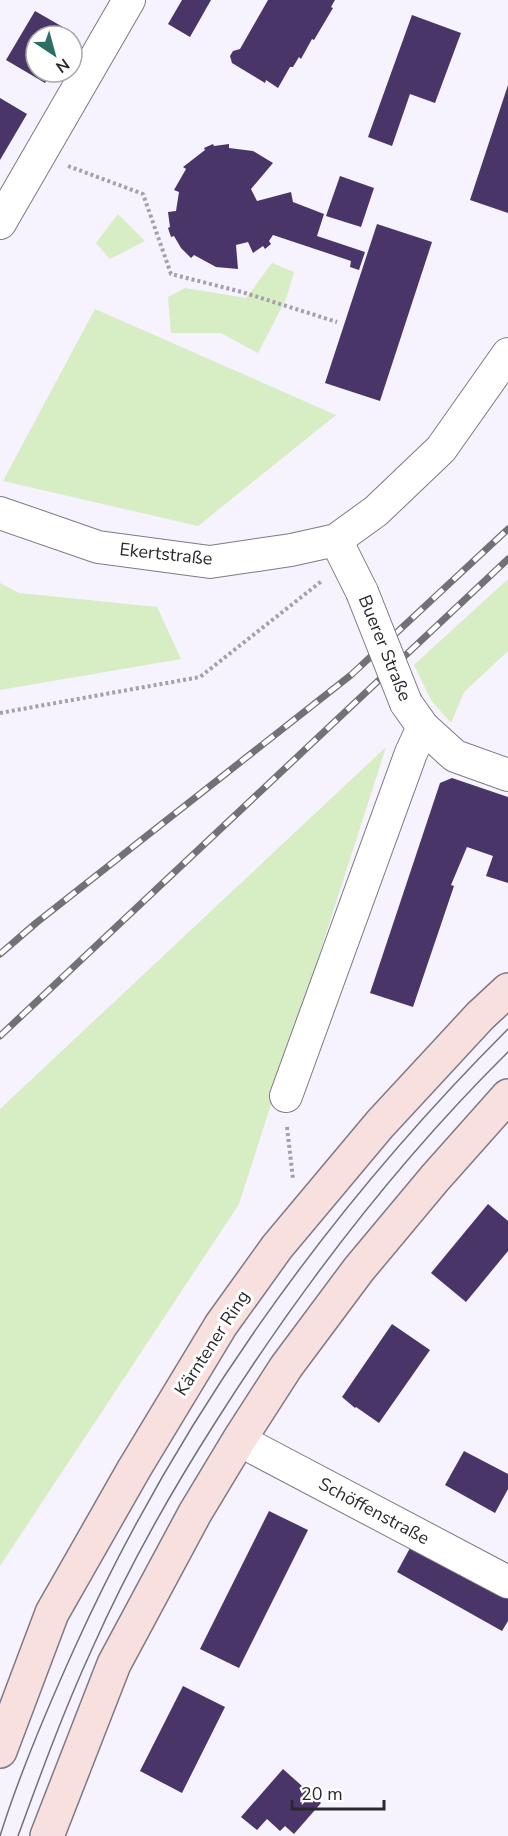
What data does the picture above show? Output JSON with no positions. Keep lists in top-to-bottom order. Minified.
{"streets":{"main road":["Kärntener Ring"],"street":["Ekertstraße","Buerer Straße","Schöffenstraße"]},"crossings":[["Ekertstraße","Buerer Straße"]],"scale_bar":"20 m","north":"bottom right"}
